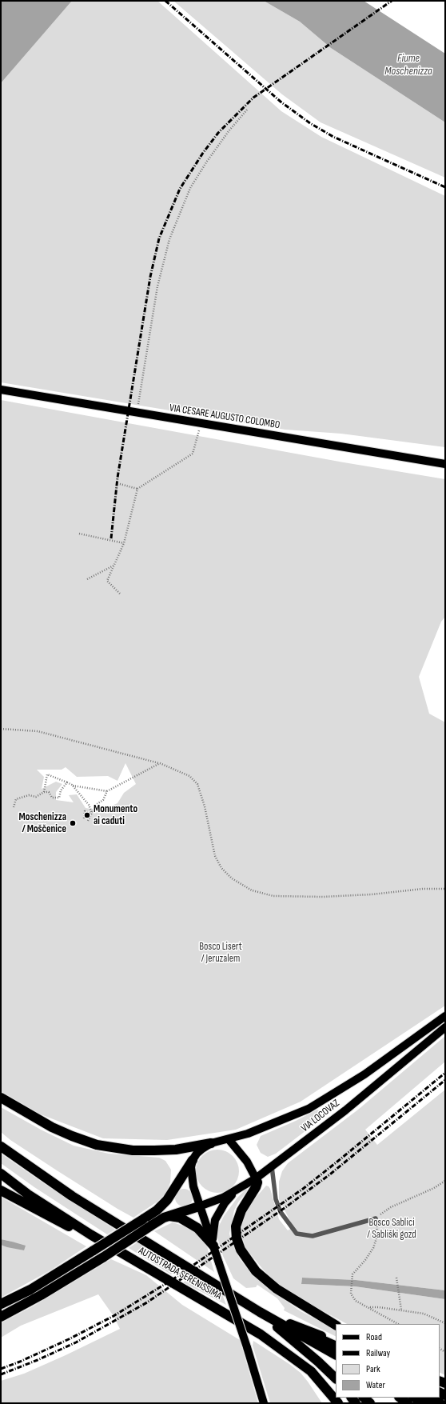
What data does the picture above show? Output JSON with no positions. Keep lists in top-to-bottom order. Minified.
{"streets":{"highway":["AUTOSTRADA SERENISSIMA"],"main road":["VIA CESARE AUGUSTO COLOMBO","VIA LOCOVAZ"]},"water":["Fiume Moschenizza"],"parks":["Bosco Lisert / Jeruzalem","Bosco Sablici / Sabliški gozd"],"places":["Monumento ai caduti","Moschenizza / Moščenice"],"legend":["Road","Railway","Park","Water"]}
